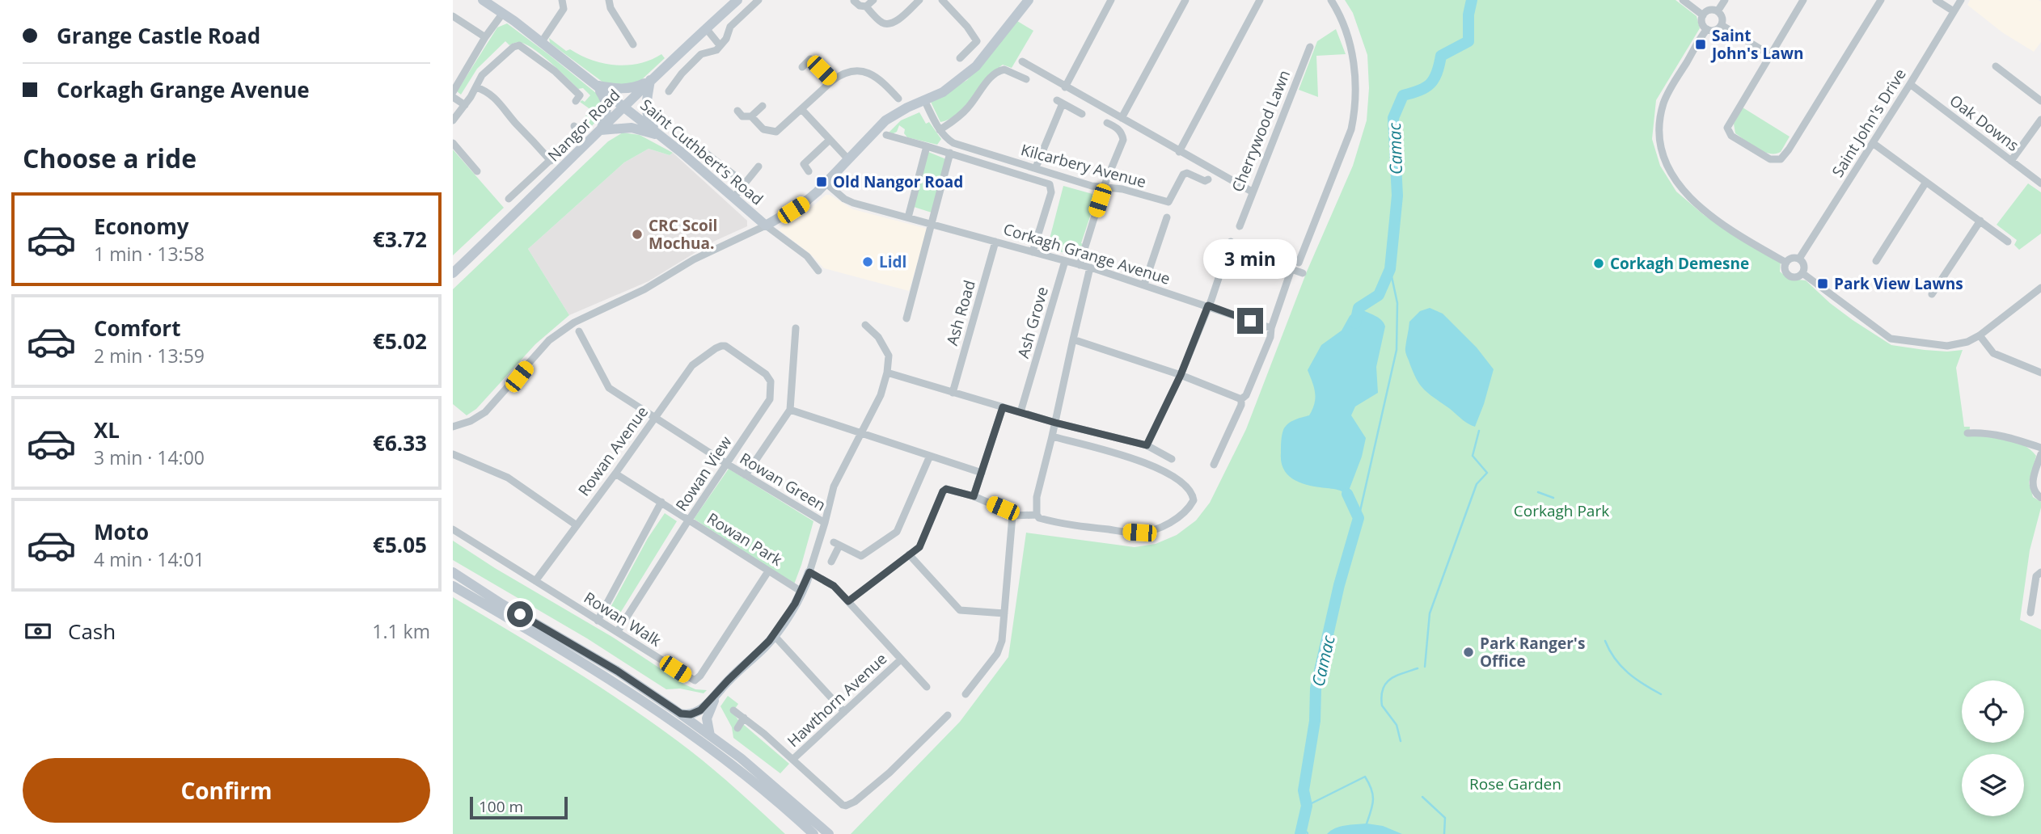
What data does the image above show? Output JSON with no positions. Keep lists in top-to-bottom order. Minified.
{"streets":{"main road":["Nangor Road","Saint Cuthbert’s Road"],"street":["Saint John's Drive","Oak Downs","Cherrywood Lawn","Kilcarbery Avenue","Corkagh Grange Avenue","Ash Road","Ash Grove","Rowan Avenue","Rowan View","Rowan Green","Rowan Park","Rowan Walk","Hawthorn Avenue"]},"crossings":[["Saint John's Drive","Oak Downs"],["Nangor Road","Saint Cuthbert’s Road"],["Corkagh Grange Avenue","Ash Road"],["Corkagh Grange Avenue","Ash Grove"],["Rowan Avenue","Rowan View"],["Rowan Avenue","Rowan Green"],["Rowan Avenue","Rowan Park"],["Rowan Avenue","Rowan Walk"],["Rowan View","Rowan Green"],["Rowan View","Rowan Park"],["Rowan View","Rowan Walk"],["Rowan Park","Rowan Walk"]],"water":["Camac"],"parks":["Corkagh Park","Rose Garden"],"places":{"transit":["Saint John's Lawn","Old Nangor Road","Park View Lawns"],"other":["CRC Scoil Mochua.","Lidl","Corkagh Demesne","Park Ranger's Office"]},"scale_bar":"100 m","page":{"banner":["Grange Castle Road","Corkagh Grange Avenue"],"heading":"Choose a ride","list":[{"name":"Economy","note":"1 min · 13:58","value":"€3.72"},{"name":"Comfort","note":"2 min · 13:59","value":"€5.02"},{"name":"XL","note":"3 min · 14:00","value":"€6.33"},{"name":"Moto","note":"4 min · 14:01","value":"€5.05"}],"bubble":"3 min","pay":["Cash","1.1 km"],"buttons":"Confirm","scale":"100 m"}}
